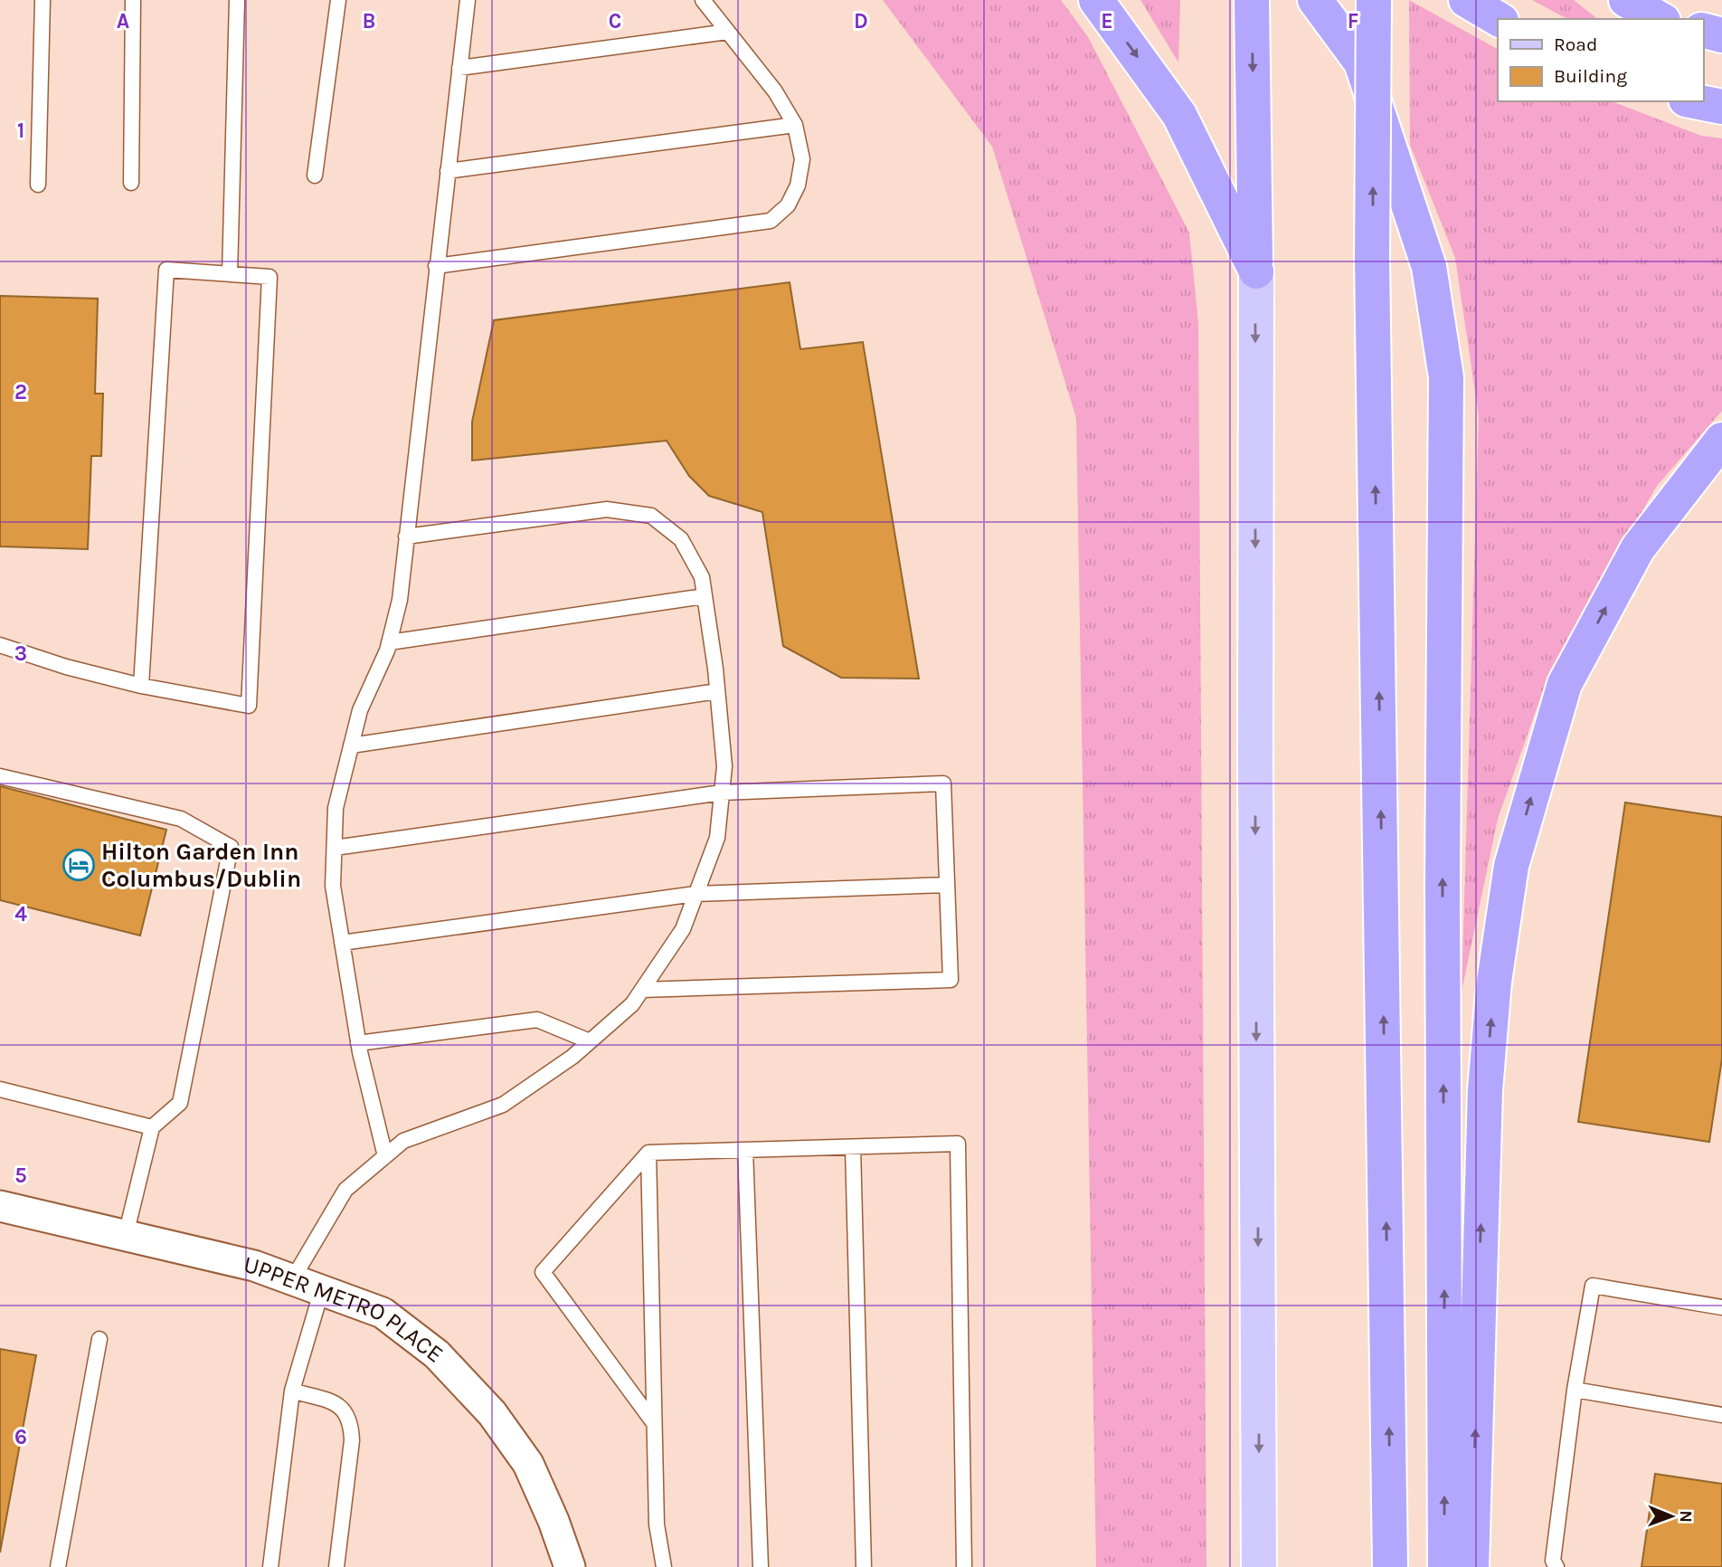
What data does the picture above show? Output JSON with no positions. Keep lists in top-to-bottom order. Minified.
{"streets":{"street":["UPPER METRO PLACE"]},"places":{"hotel":["Hilton Garden Inn Columbus/Dublin"]},"legend":["Road","Building"],"north":"right","grid":{"columns":["A","B","C","D","E","F"],"rows":["1","2","3","4","5","6"]}}
